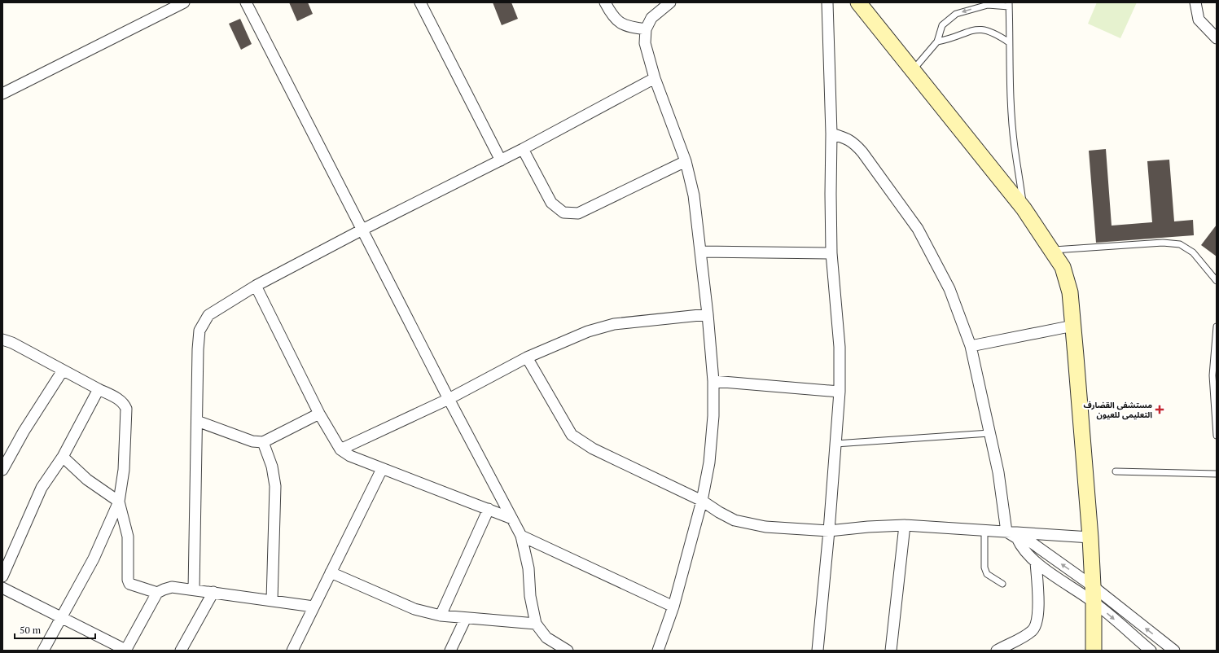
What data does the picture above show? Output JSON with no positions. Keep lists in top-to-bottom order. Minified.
{"places":{"health":["مستشفى القضارف التعليمى للعيون"]},"scale_bar":"50 m"}
